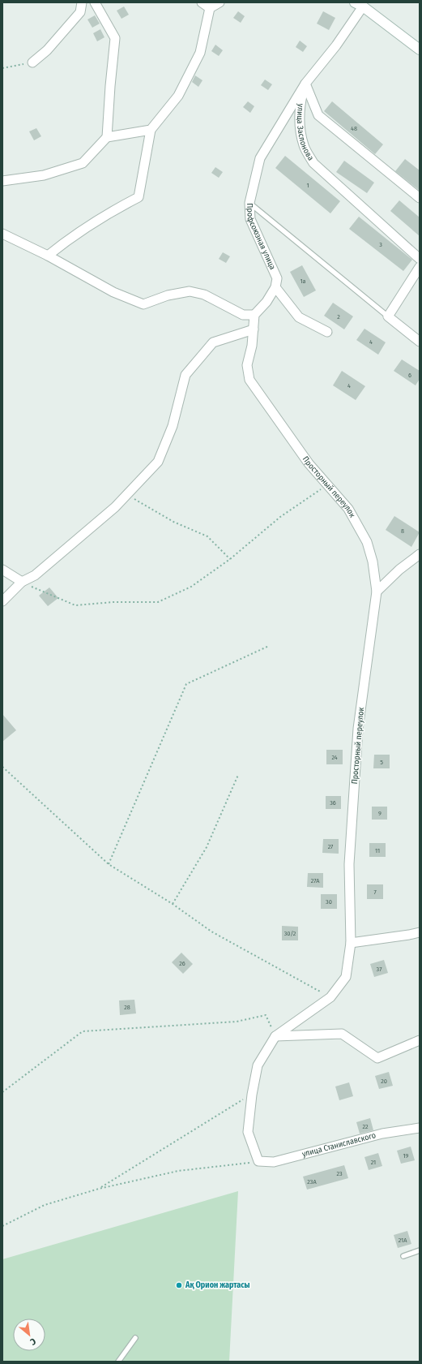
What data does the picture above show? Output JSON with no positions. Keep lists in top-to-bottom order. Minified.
{"streets":{"street":["улица Заслонова","Профсоюзная улица","Просторный переулок","улица Станиславского"]},"crossings":[["улица Заслонова","Профсоюзная улица"],["Просторный переулок","улица Станиславского"]],"places":["Ақ Орион жартасы"],"house_numbers":["48","1","3","1а","2","4","6","4","8","24","5","36","9","27","11","27А","7","30","30/2","26","37","28","20","22","19","21","23","23А","21А"],"north":"bottom right"}
